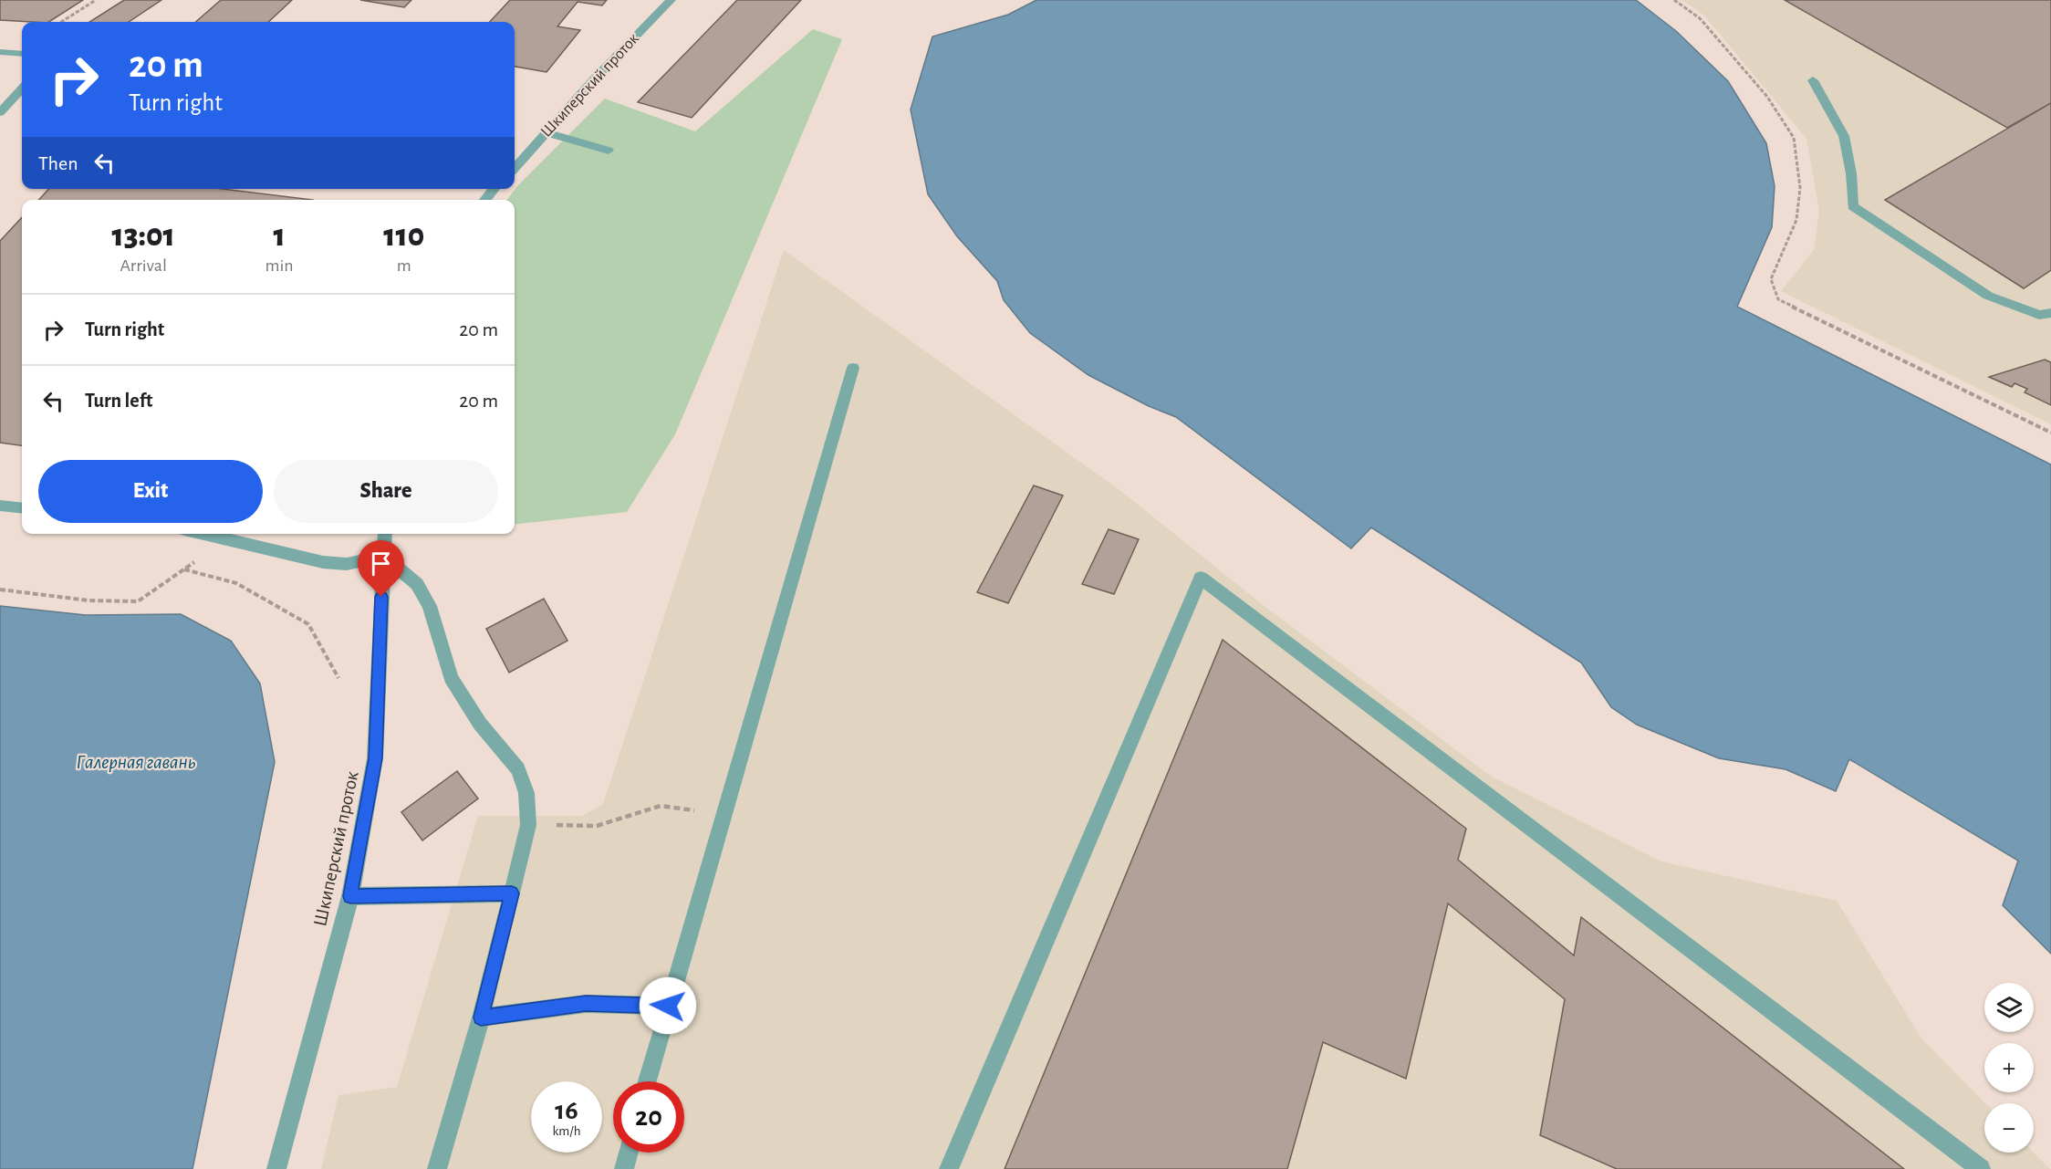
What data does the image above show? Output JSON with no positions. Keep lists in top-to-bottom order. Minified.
{"streets":{"street":["Шкиперский проток"]},"water":["Галерная гавань"],"page":{"turn":["20 m","Turn right"],"then":"Then","eta":["13:01","Arrival","1","min","110","m"],"list":[{"name":"Turn right","value":"20 m"},{"name":"Turn left","value":"20 m"}],"buttons":["Exit","Share"],"map_buttons":["+","−"],"speed":"16 km/h","limit":"20"}}
